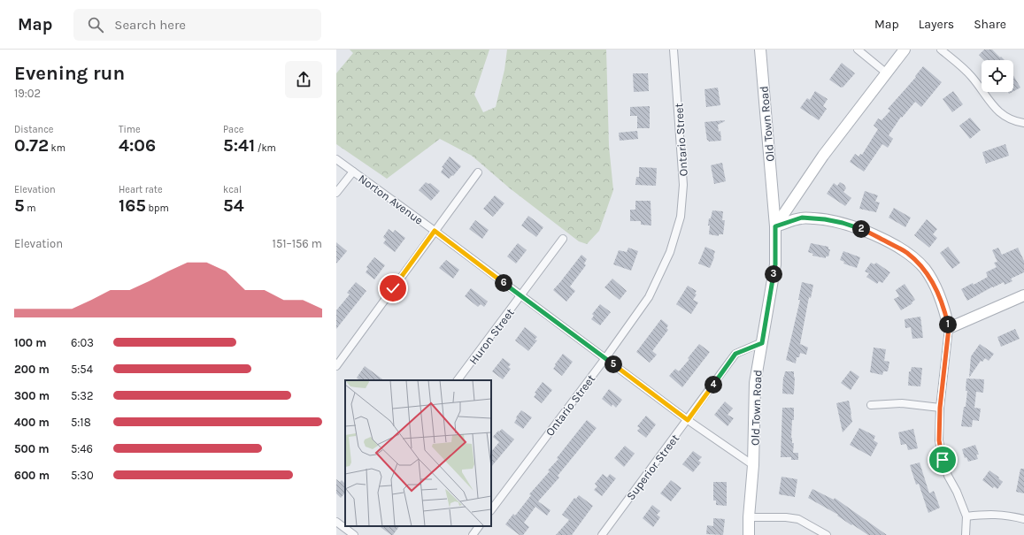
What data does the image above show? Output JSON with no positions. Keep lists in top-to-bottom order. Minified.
{"streets":{"street":["Old Town Road","Ontario Street","Norton Avenue","Huron Street","Superior Street"]},"crossings":[["Old Town Road","Norton Avenue"],["Old Town Road","Superior Street"],["Ontario Street","Norton Avenue"],["Norton Avenue","Huron Street"],["Norton Avenue","Superior Street"]],"page":{"header":"Map","search":"Search here","nav":["Map","Layers","Share"],"heading":["Evening run","19:02"],"stats":[["Distance","0.72 km"],["Time","4:06"],["Pace","5:41 /km"],["Elevation","5 m"],["Heart rate","165 bpm"],["kcal","54"]],"pins":["2","3","6","1","5","4"],"chart":["Elevation","151–156 m"],"list":[{"name":"100 m","note":"6:03"},{"name":"200 m","note":"5:54"},{"name":"300 m","note":"5:32"},{"name":"400 m","note":"5:18"},{"name":"500 m","note":"5:46"},{"name":"600 m","note":"5:30"}]}}
